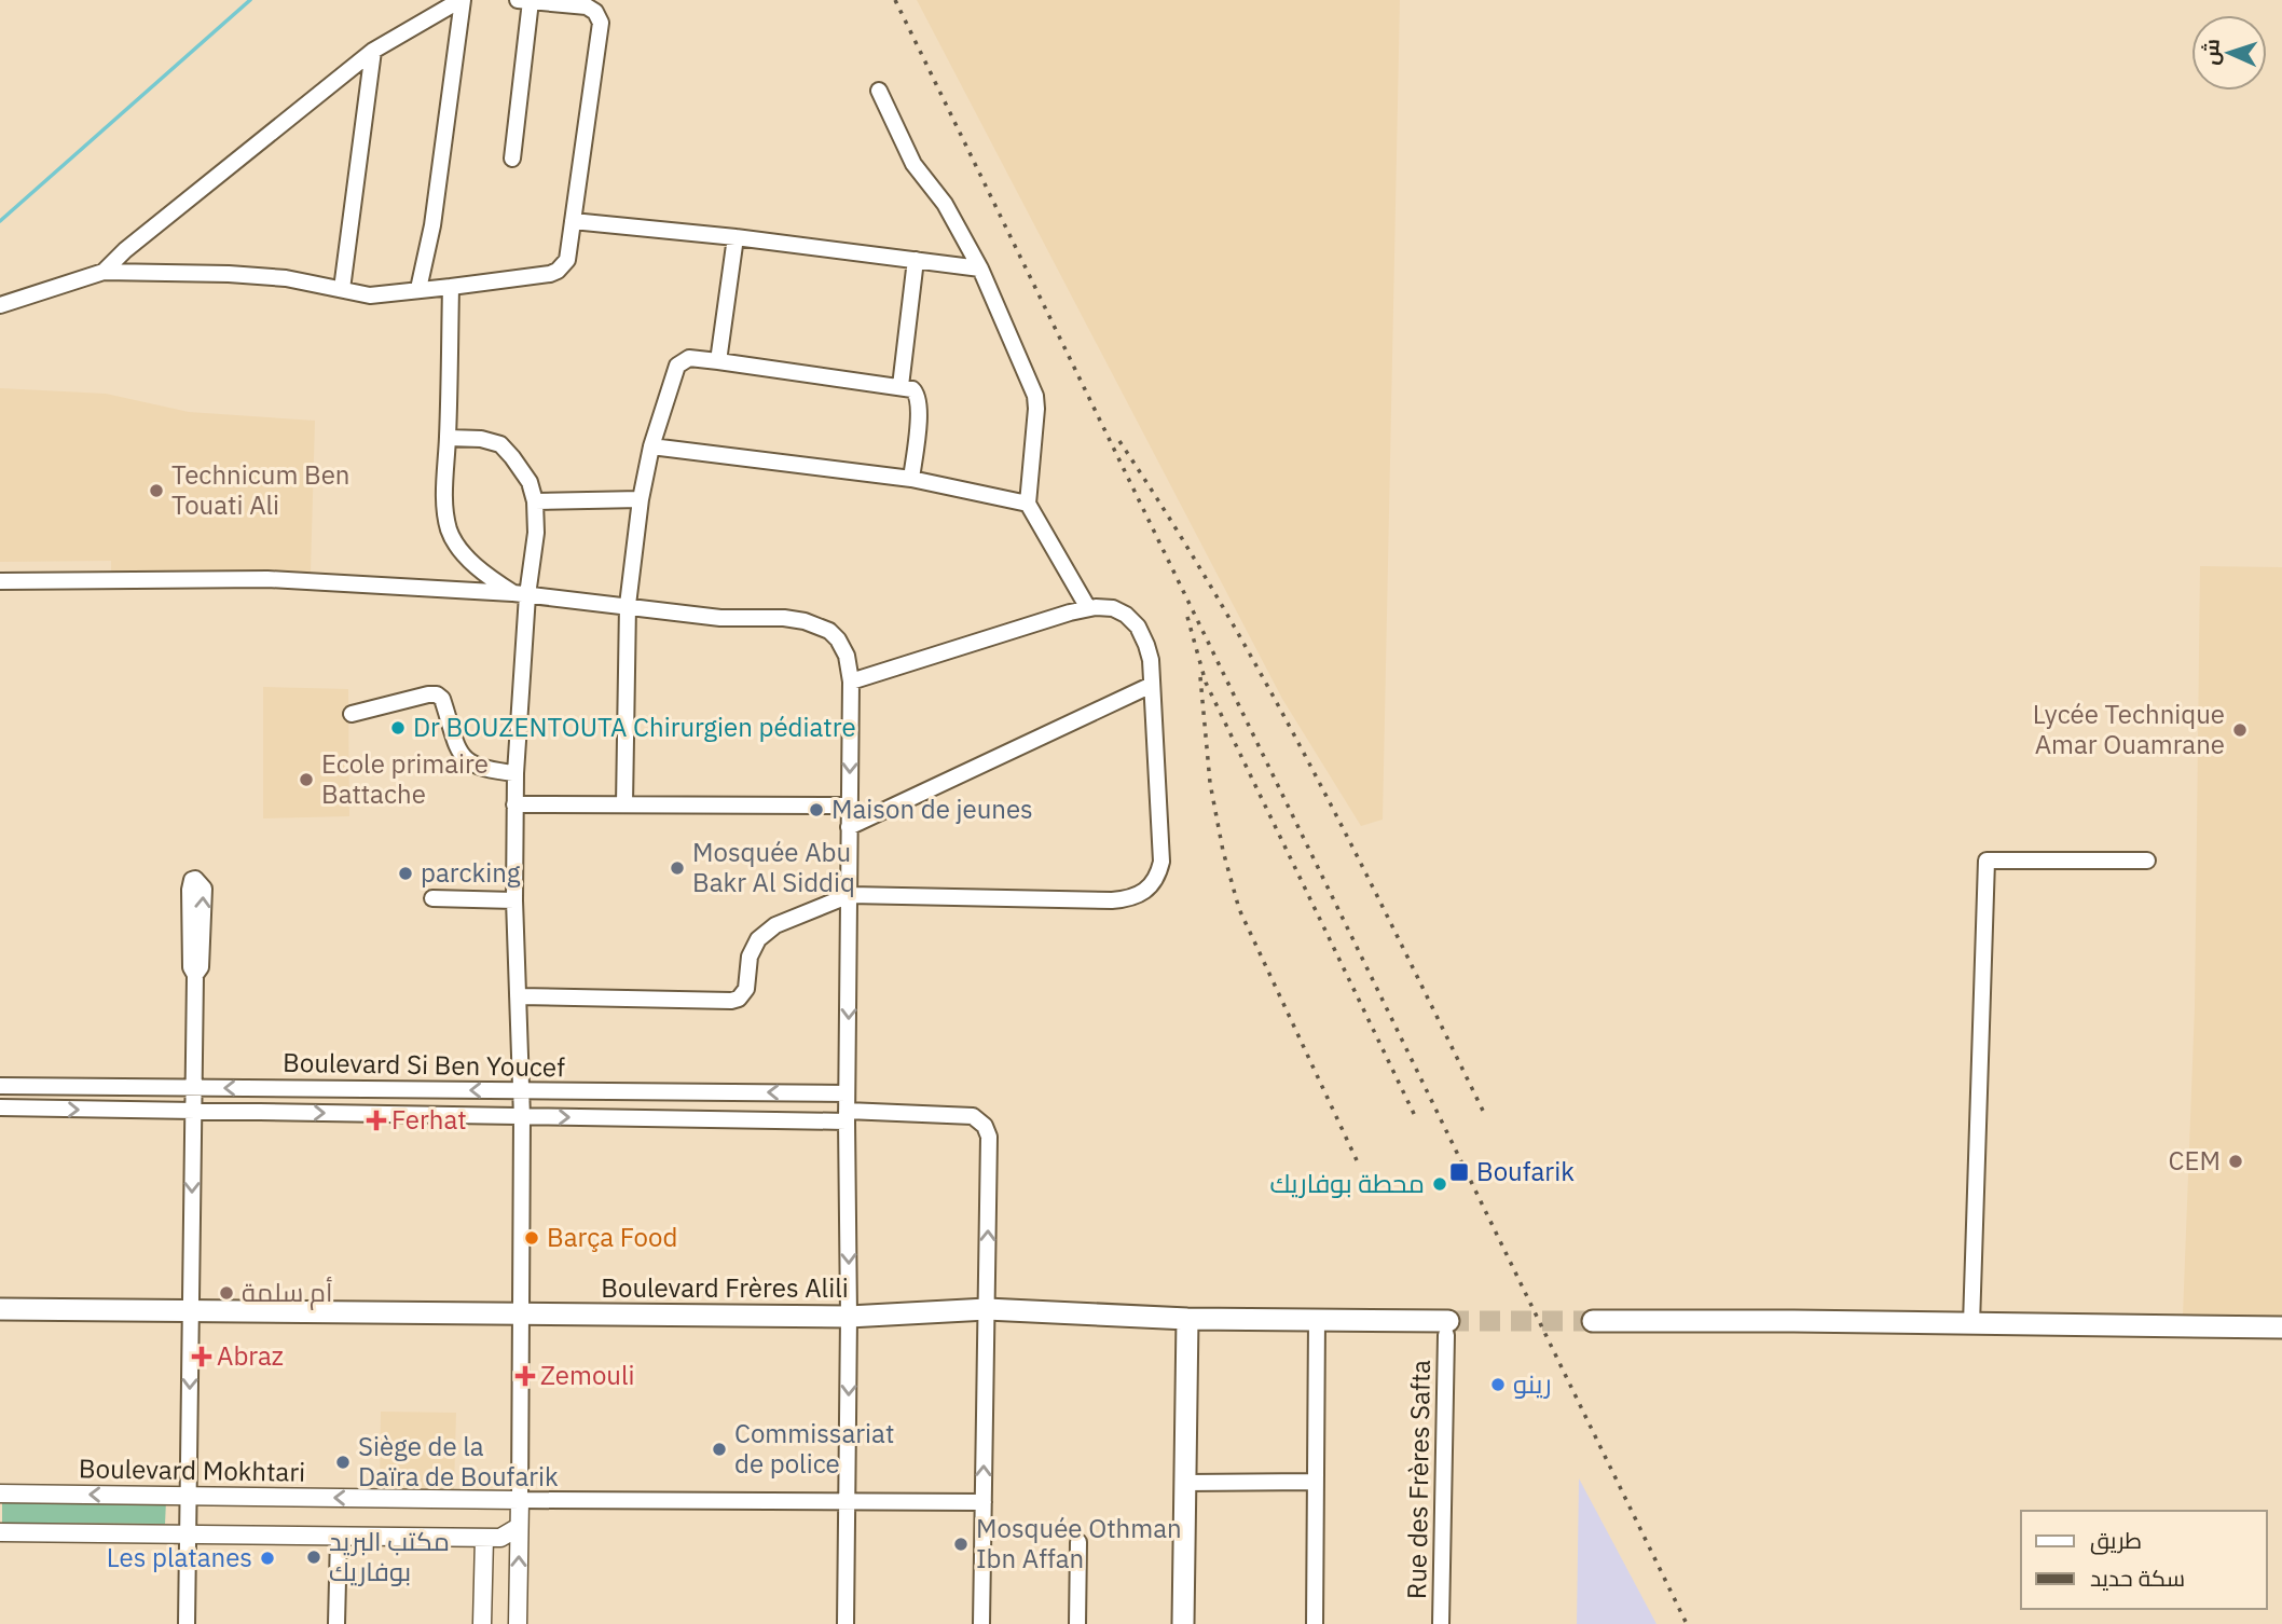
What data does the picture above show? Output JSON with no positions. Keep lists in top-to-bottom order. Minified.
{"streets":{"main road":["Boulevard Frères Alili"],"street":["Boulevard Si Ben Youcef","Boulevard Mokhtari","Rue des Frères Safta"]},"crossings":[["Boulevard Si Ben Youcef","Boulevard Frères Alili"],["Boulevard Frères Alili","Rue des Frères Safta"]],"places":{"other":["Technicum Ben Touati Ali","Dr BOUZENTOUTA Chirurgien pédiatre","Lycée Technique Amar Ouamrane","Ecole primaire Battache","Maison de jeunes","Mosquée Abu Bakr Al Siddiq","parcking","CEM","محطة بوفاريك","Barça Food","أم سلمة","رينو","Commissariat de police","Siège de la Daïra de Boufarik","Mosquée Othman Ibn Affan","مكتب البريد بوفاريك","Les platanes"],"health":["Ferhat","Abraz","Zemouli"],"transit":["Boufarik"]},"legend":["طريق","سكة حديد"],"north":"left"}
